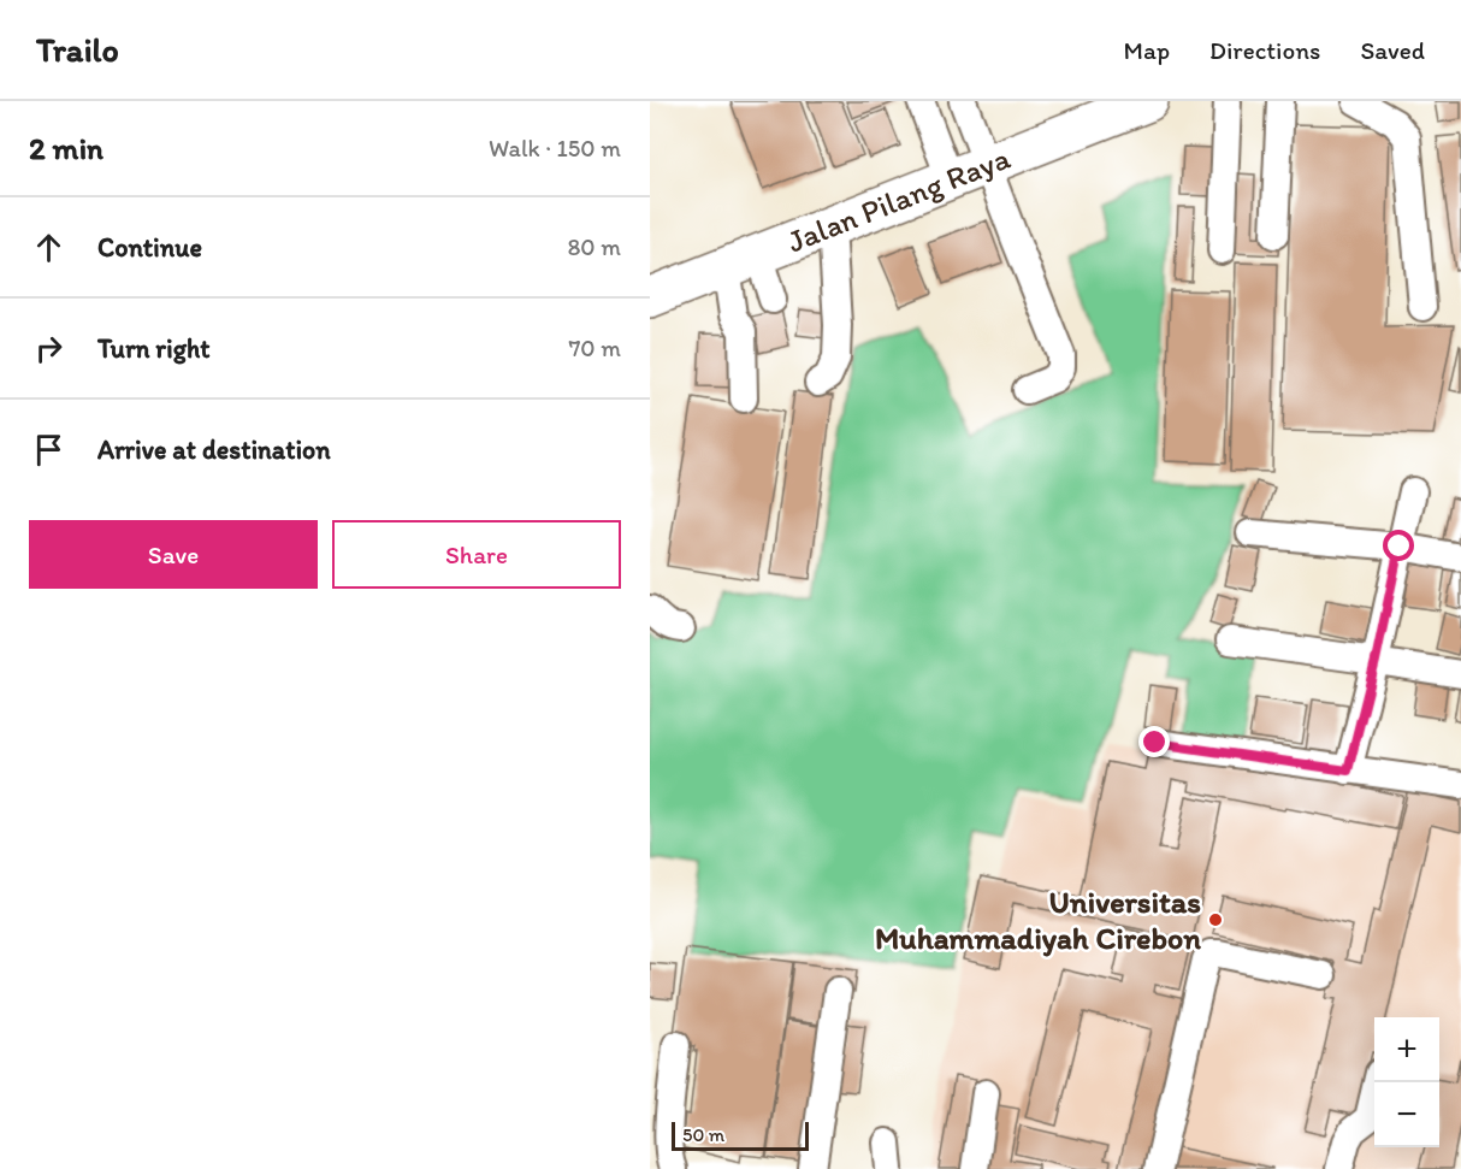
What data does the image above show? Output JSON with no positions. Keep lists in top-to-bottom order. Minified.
{"streets":{"highway":["Jalan Pilang Raya"]},"places":["Universitas Muhammadiyah Cirebon"],"scale_bar":"50 m","page":{"header":"Trailo","nav":["Map","Directions","Saved"],"heading":["2 min","Walk · 150 m"],"list":[["Continue","80 m"],["Turn right","70 m"],"Arrive at destination"],"buttons":["Save","Share"],"map_buttons":["+","−"],"scale":"50 m"}}
